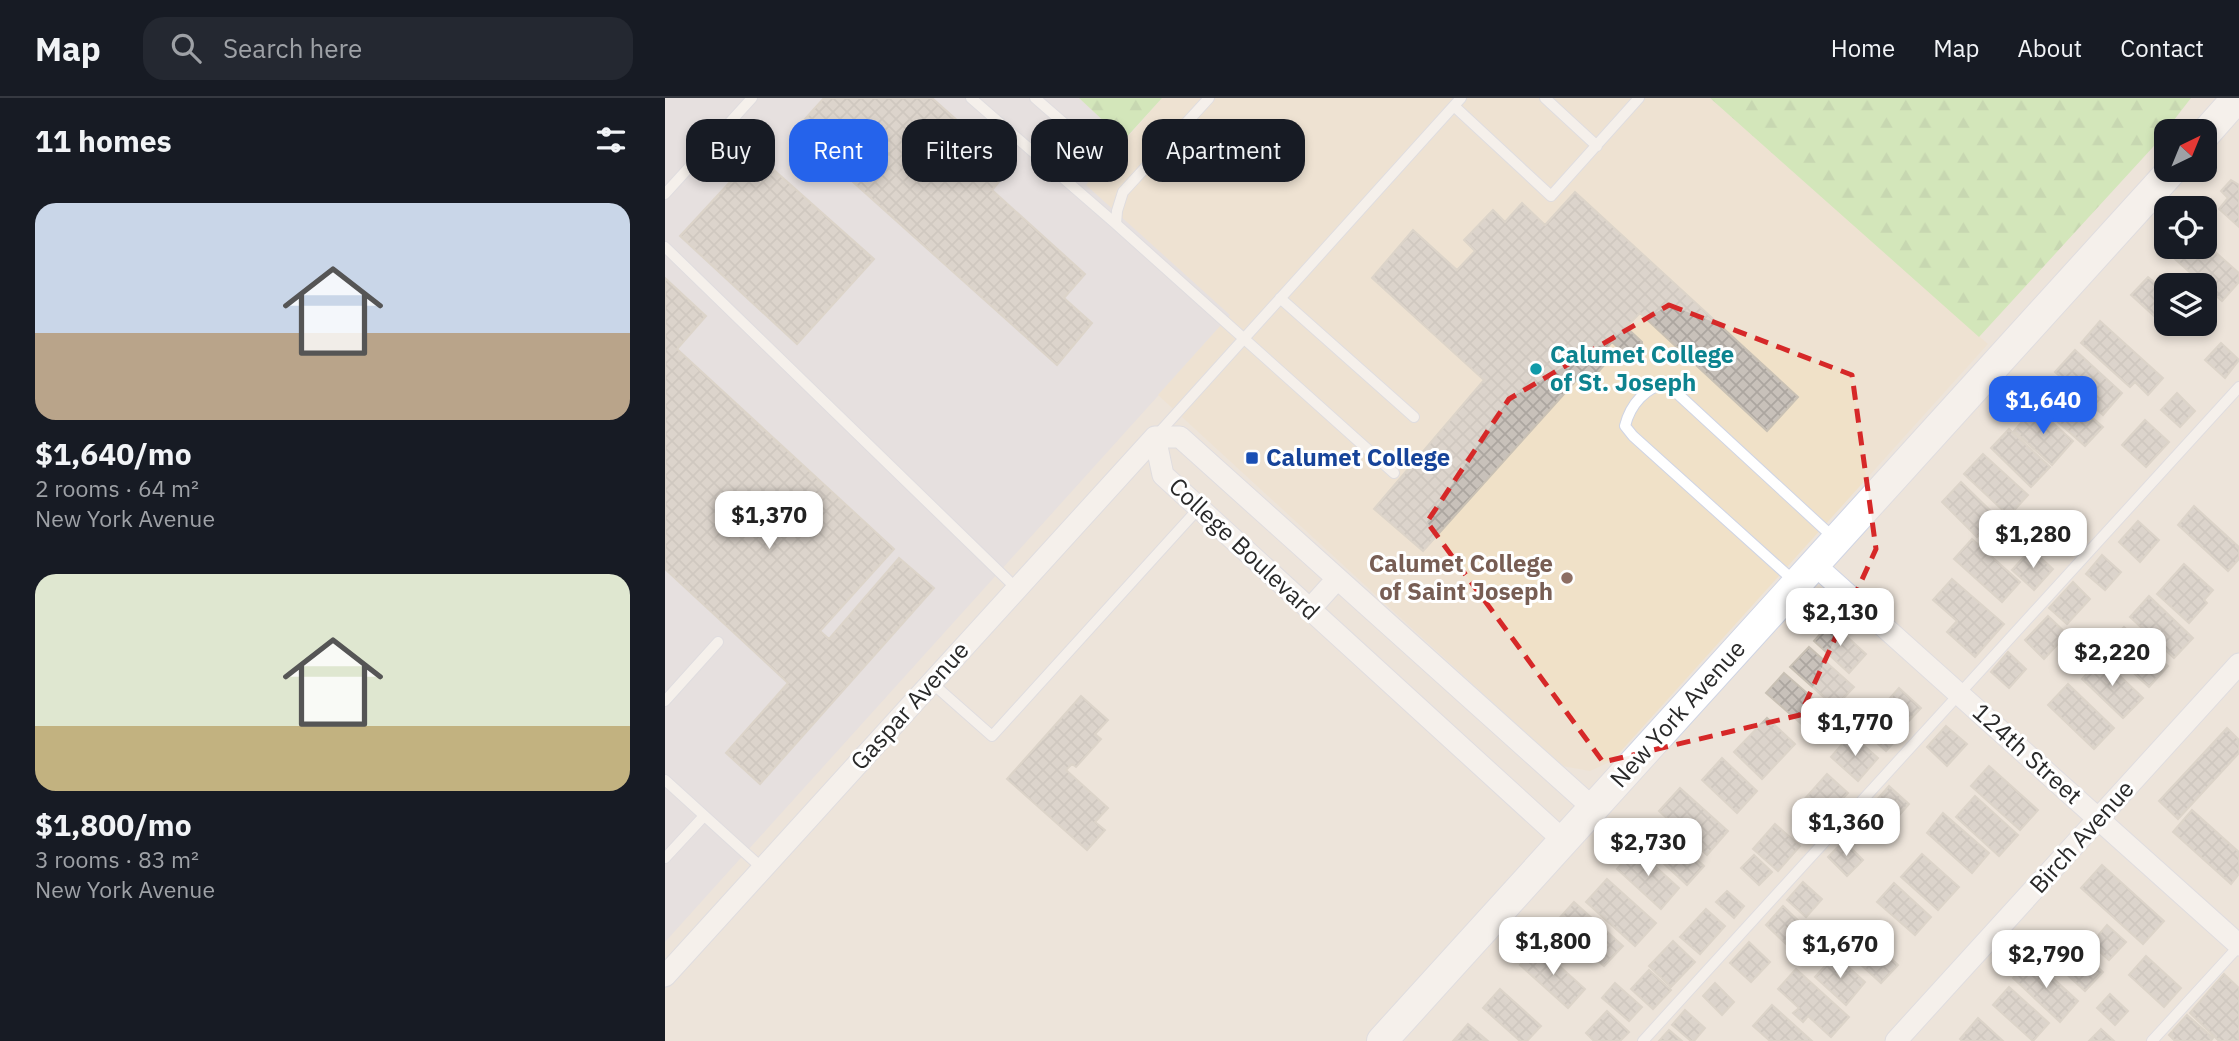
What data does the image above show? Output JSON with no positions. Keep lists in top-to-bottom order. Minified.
{"streets":{"street":["College Boulevard","Gaspar Avenue","New York Avenue","124th Street","Birch Avenue"]},"crossings":[["College Boulevard","Gaspar Avenue"],["College Boulevard","New York Avenue"],["New York Avenue","124th Street"],["124th Street","Birch Avenue"]],"places":{"other":["Calumet College of St. Joseph","Calumet College of Saint Joseph"],"transit":["Calumet College"]},"north":"top right","page":{"header":"Map","search":"Search here","nav":["Home","Map","About","Contact"],"heading":"11 homes","chip":["Buy","Rent","Filters","New","Apartment"],"list":[{"name":"$1,640/mo","note":"2 rooms · 64 m² · New York Avenue"},{"name":"$1,800/mo","note":"3 rooms · 83 m² · New York Avenue"}],"price":["$1,640","$1,370","$1,280","$2,130","$2,220","$1,770","$1,360","$2,730","$1,800","$1,670","$2,790"]}}
